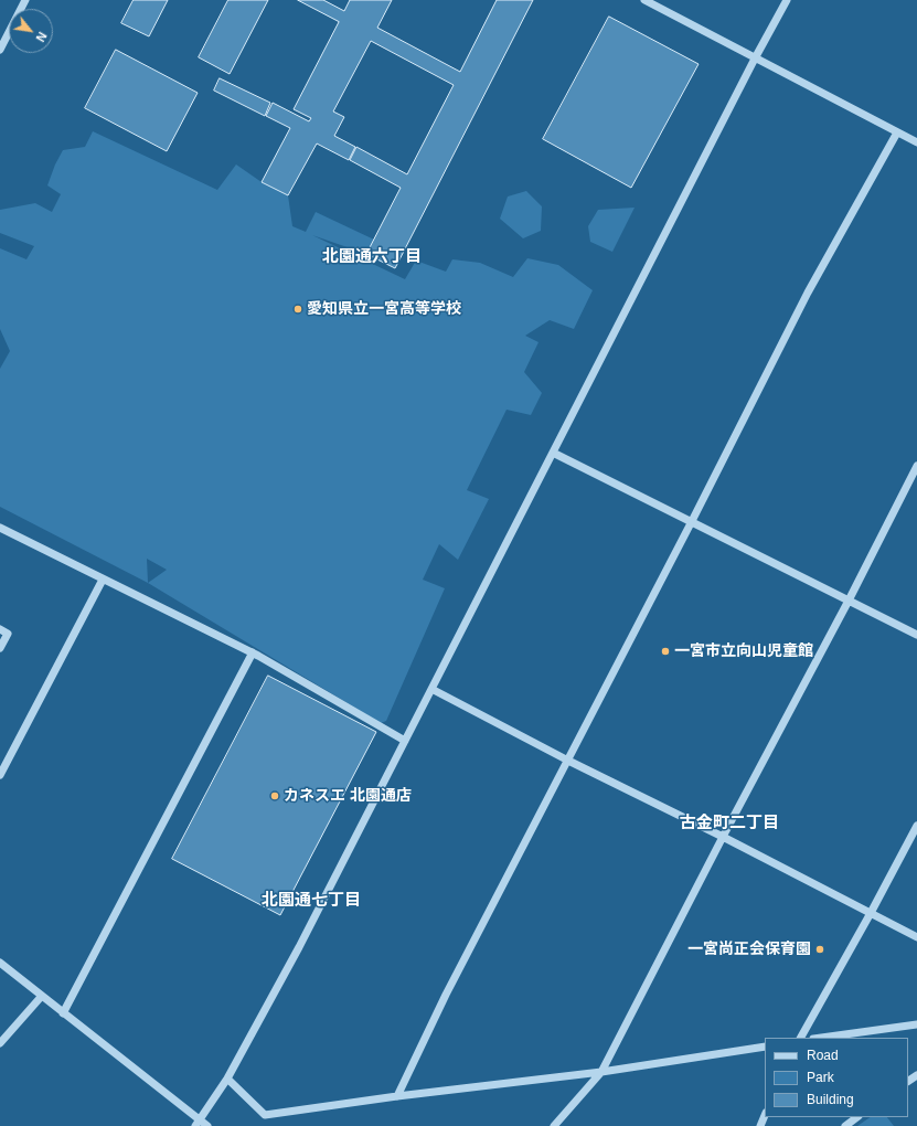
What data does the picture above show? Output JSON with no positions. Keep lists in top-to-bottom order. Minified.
{"districts":["北園通六丁目","古金町二丁目","北園通七丁目"],"places":["愛知県立一宮高等学校","一宮市立向山児童館","カネスエ 北園通店","一宮尚正会保育園"],"legend":["Road","Park","Building"],"north":"bottom right"}
